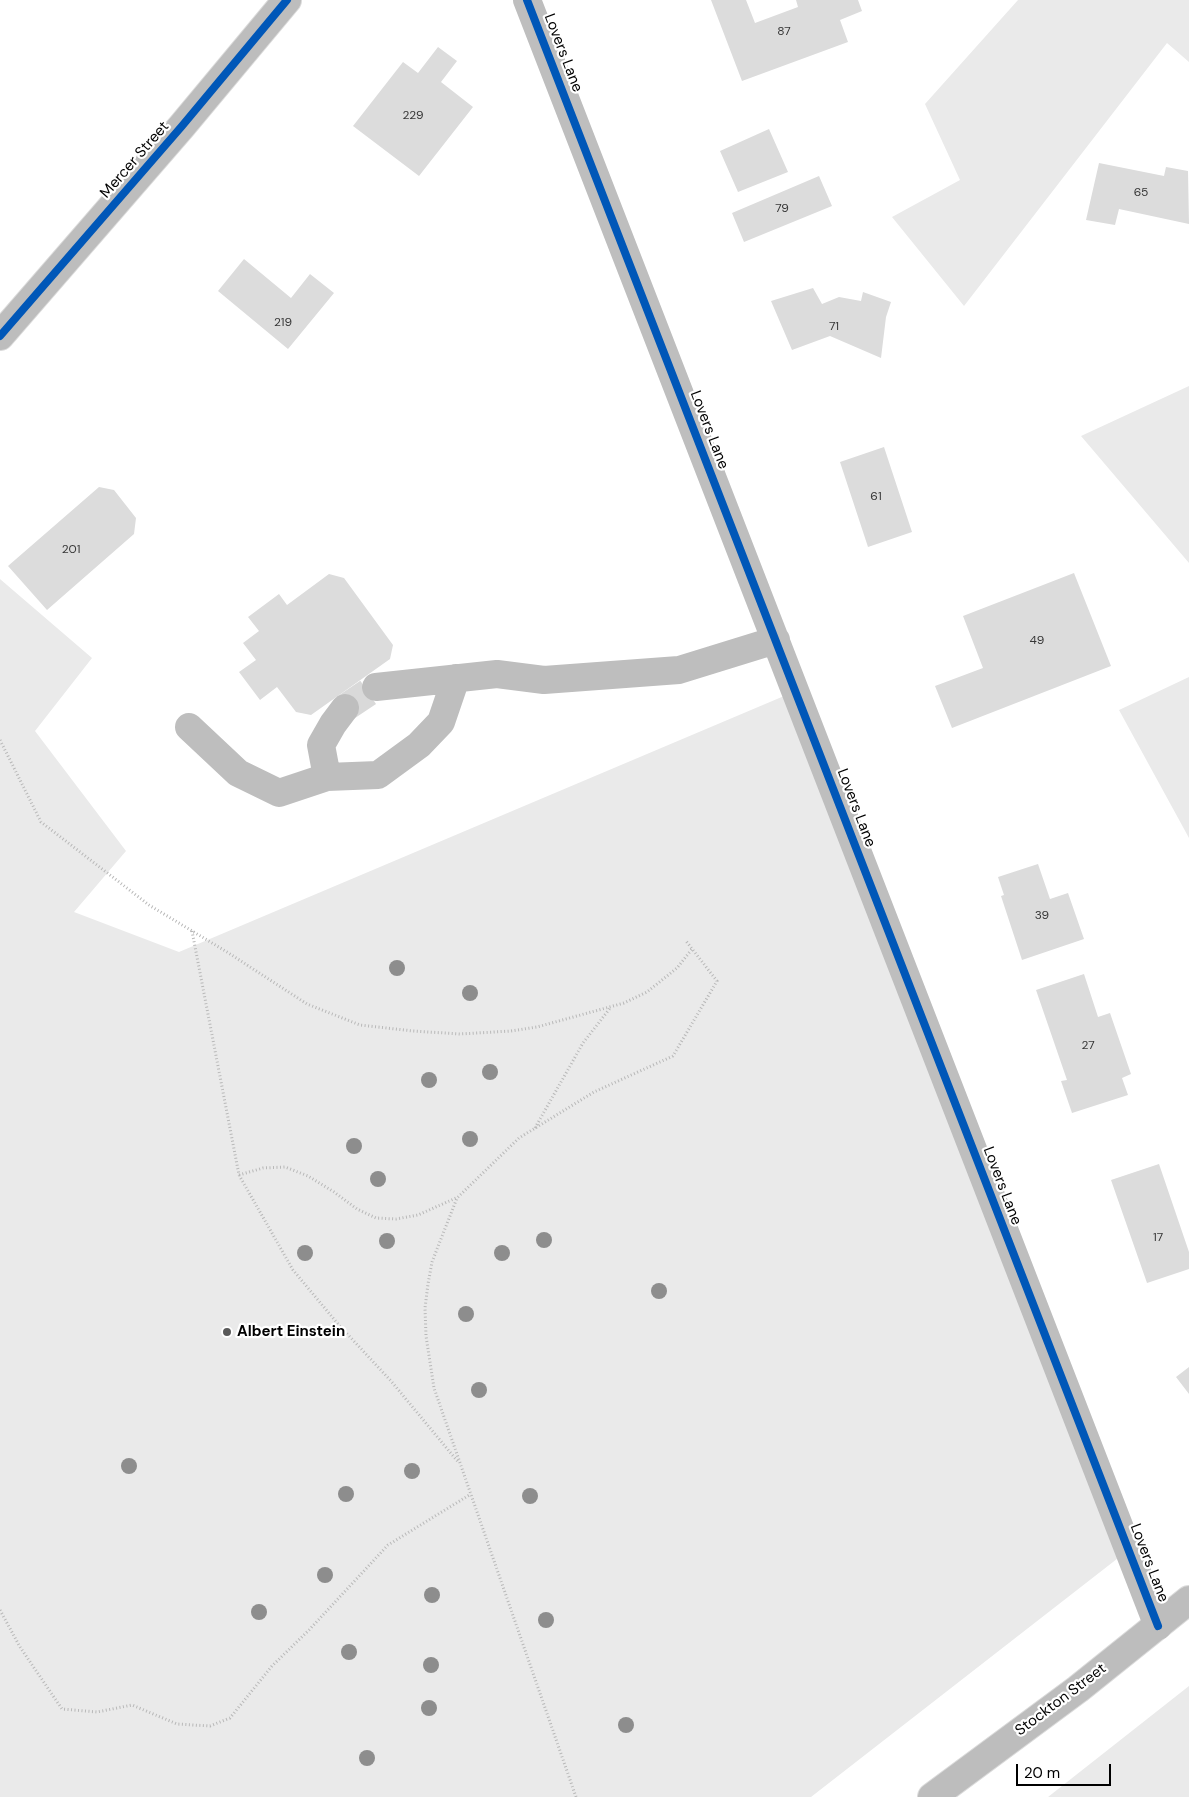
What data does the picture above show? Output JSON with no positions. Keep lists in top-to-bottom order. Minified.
{"streets":{"main road":["Mercer Street","Stockton Street"],"street":["Lovers Lane"]},"crossings":[["Lovers Lane","Stockton Street"]],"places":["Albert Einstein"],"house_numbers":["87","229","65","79","219","71","61","201","49","39","27","17"],"scale_bar":"20 m"}
